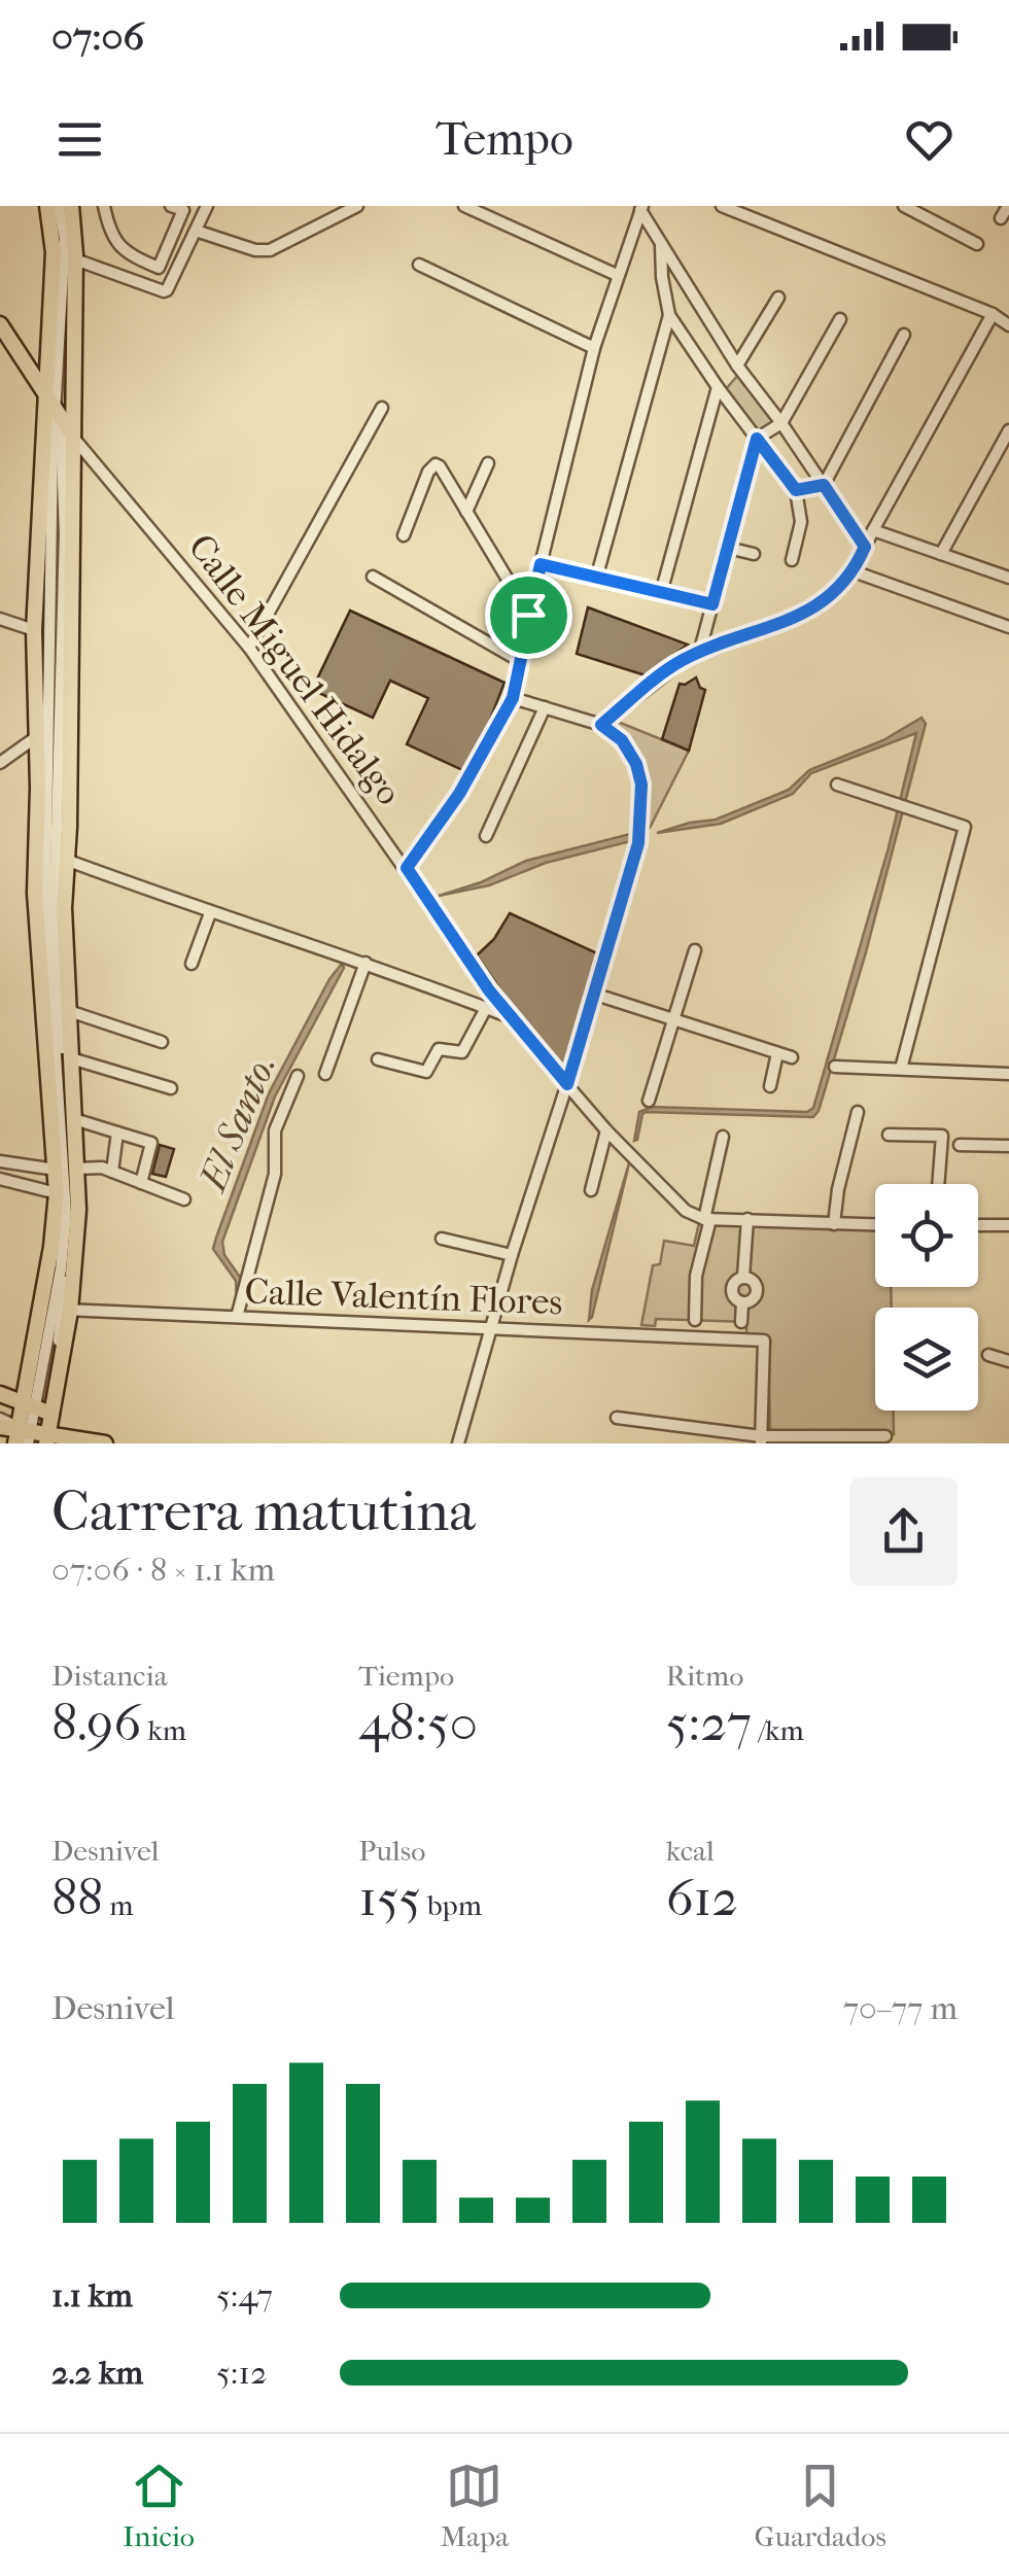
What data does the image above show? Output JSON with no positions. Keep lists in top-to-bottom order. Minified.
{"streets":{"main road":["Calle Miguel Hidalgo"],"street":["Calle Valentín Flores"]},"water":["El Santo."],"page":{"status":"07:06","header":"Tempo","heading":["Carrera matutina","07:06 · 8 × 1.1 km"],"stats":[["Distancia","8.96 km"],["Tiempo","48:50"],["Ritmo","5:27 /km"],["Desnivel","88 m"],["Pulso","155 bpm"],["kcal","612"]],"chart":["Desnivel","70–77 m"],"list":[{"name":"1.1 km","note":"5:47"},{"name":"2.2 km","note":"5:12"}],"tabs":["Inicio","Mapa","Guardados"]}}
